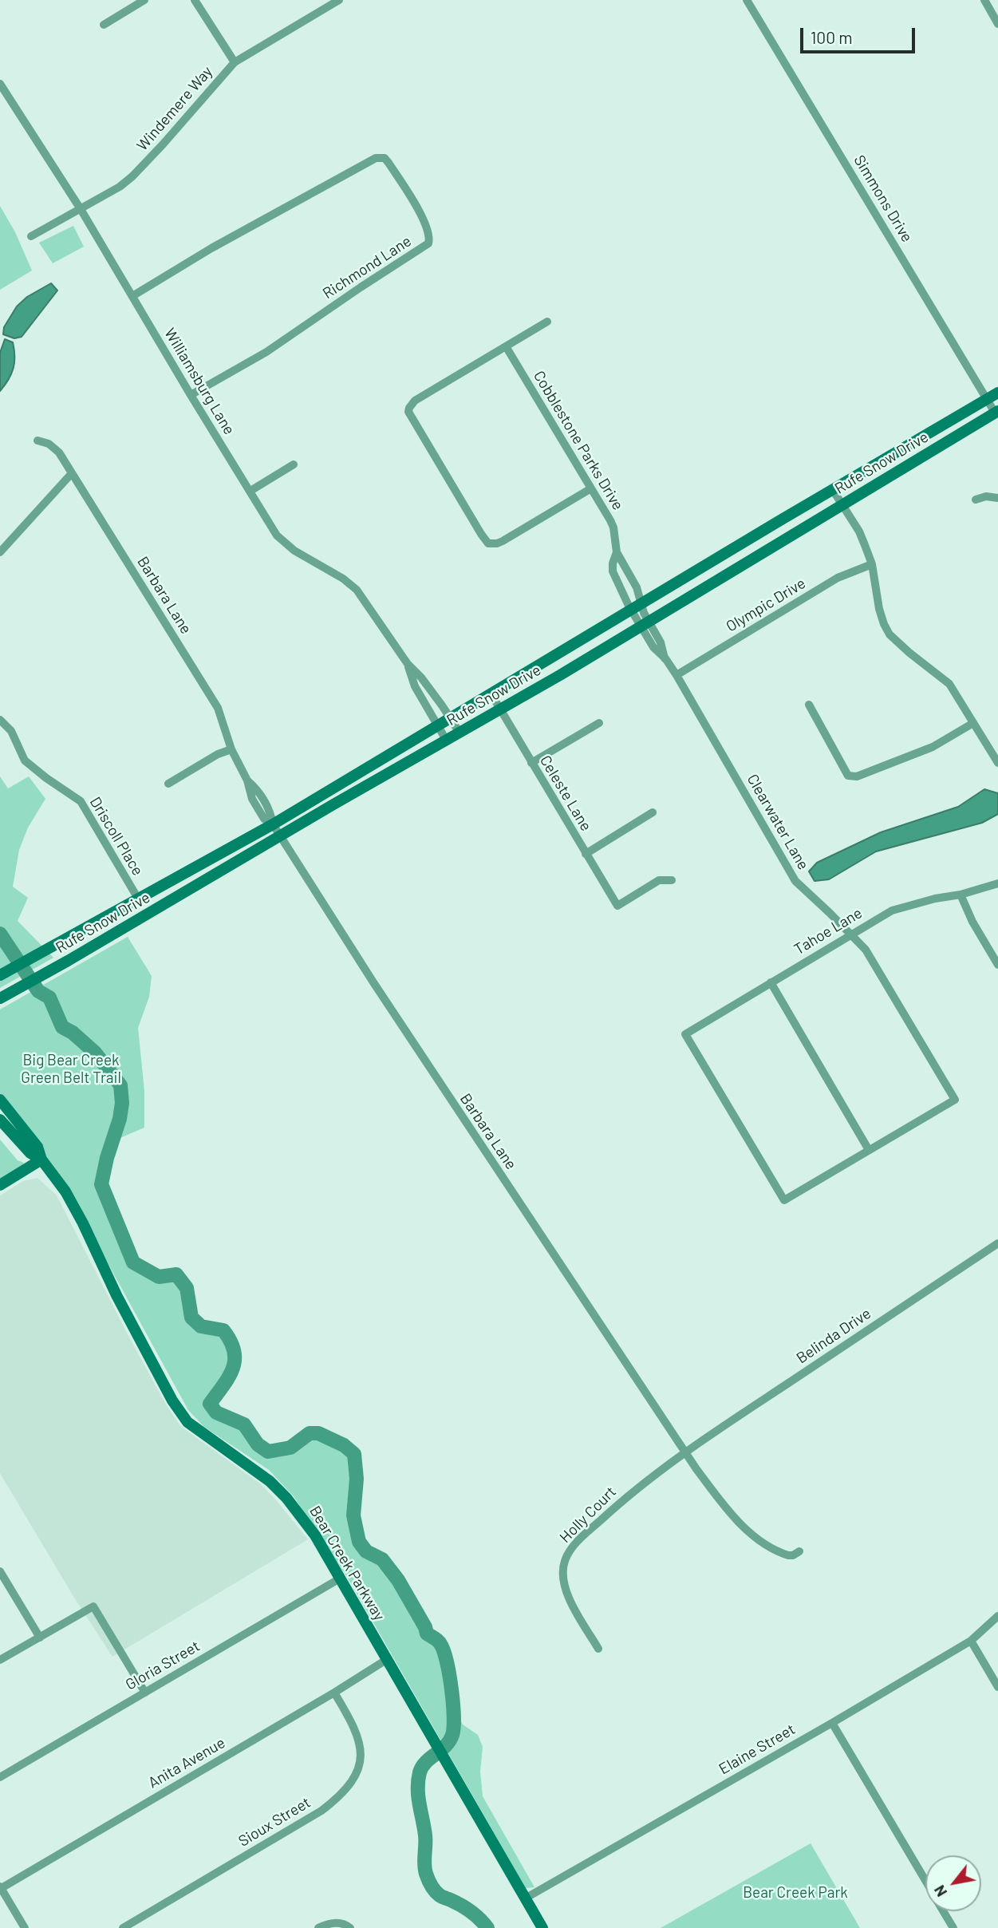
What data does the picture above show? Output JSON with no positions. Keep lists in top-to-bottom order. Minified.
{"streets":{"main road":["Rufe Snow Drive","Bear Creek Parkway"],"street":["Windemere Way","Simmons Drive","Richmond Lane","Williamsburg Lane","Cobblestone Parks Drive","Barbara Lane","Olympic Drive","Celeste Lane","Clearwater Lane","Driscoll Place","Tahoe Lane","Belinda Drive","Holly Court","Gloria Street","Elaine Street","Anita Avenue","Sioux Street"]},"crossings":[["Windemere Way","Williamsburg Lane"],["Simmons Drive","Rufe Snow Drive"],["Richmond Lane","Williamsburg Lane"],["Williamsburg Lane","Rufe Snow Drive"],["Cobblestone Parks Drive","Rufe Snow Drive"],["Cobblestone Parks Drive","Clearwater Lane"],["Rufe Snow Drive","Barbara Lane"],["Rufe Snow Drive","Celeste Lane"],["Rufe Snow Drive","Clearwater Lane"],["Rufe Snow Drive","Driscoll Place"],["Barbara Lane","Belinda Drive"],["Barbara Lane","Holly Court"],["Olympic Drive","Clearwater Lane"],["Clearwater Lane","Tahoe Lane"],["Belinda Drive","Holly Court"],["Bear Creek Parkway","Gloria Street"],["Bear Creek Parkway","Elaine Street"],["Bear Creek Parkway","Anita Avenue"],["Anita Avenue","Sioux Street"]],"parks":["Big Bear Creek Green Belt Trail","Bear Creek Park"],"scale_bar":"100 m","north":"bottom left"}
